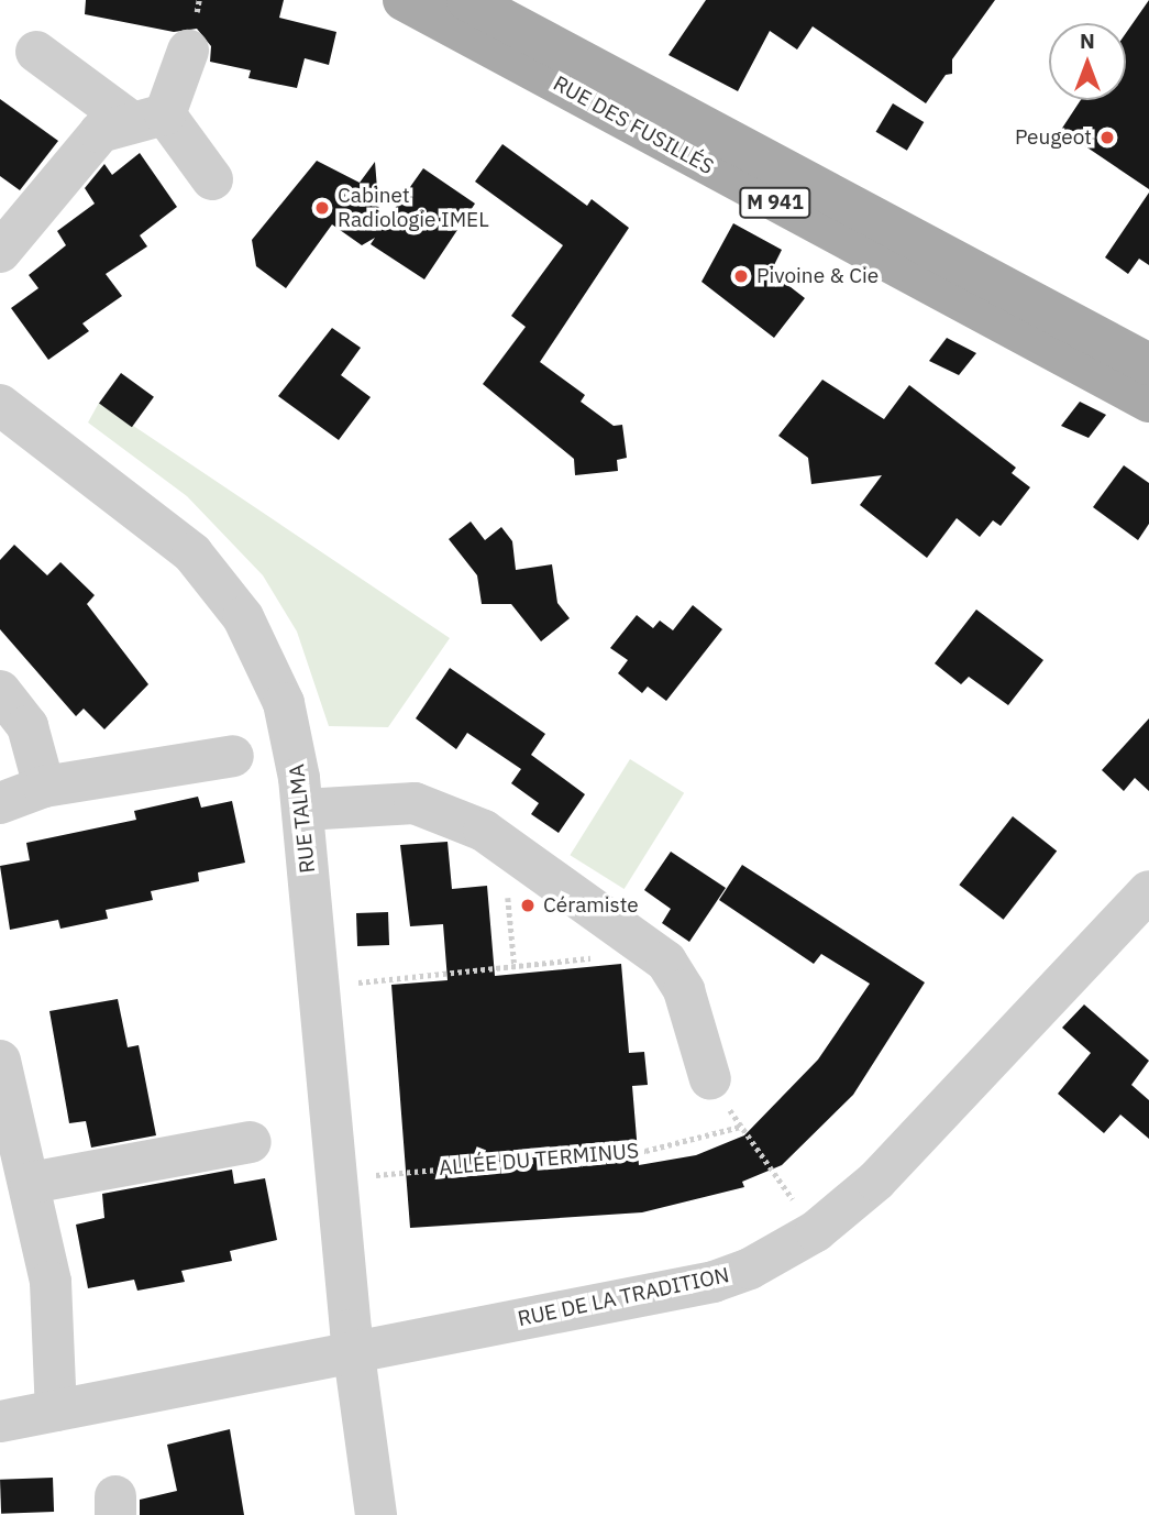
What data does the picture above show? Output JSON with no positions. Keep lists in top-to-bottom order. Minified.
{"streets":{"main road":["RUE DES FUSILLÉS","M 941"],"street":["RUE TALMA","RUE DE LA TRADITION"],"path":["ALLÉE DU TERMINUS"]},"crossings":[["RUE TALMA","ALLÉE DU TERMINUS"],["RUE TALMA","RUE DE LA TRADITION"]],"places":["Peugeot","Cabinet Radiologie IMEL","Pivoine & Cie","Céramiste"],"north":"top"}
